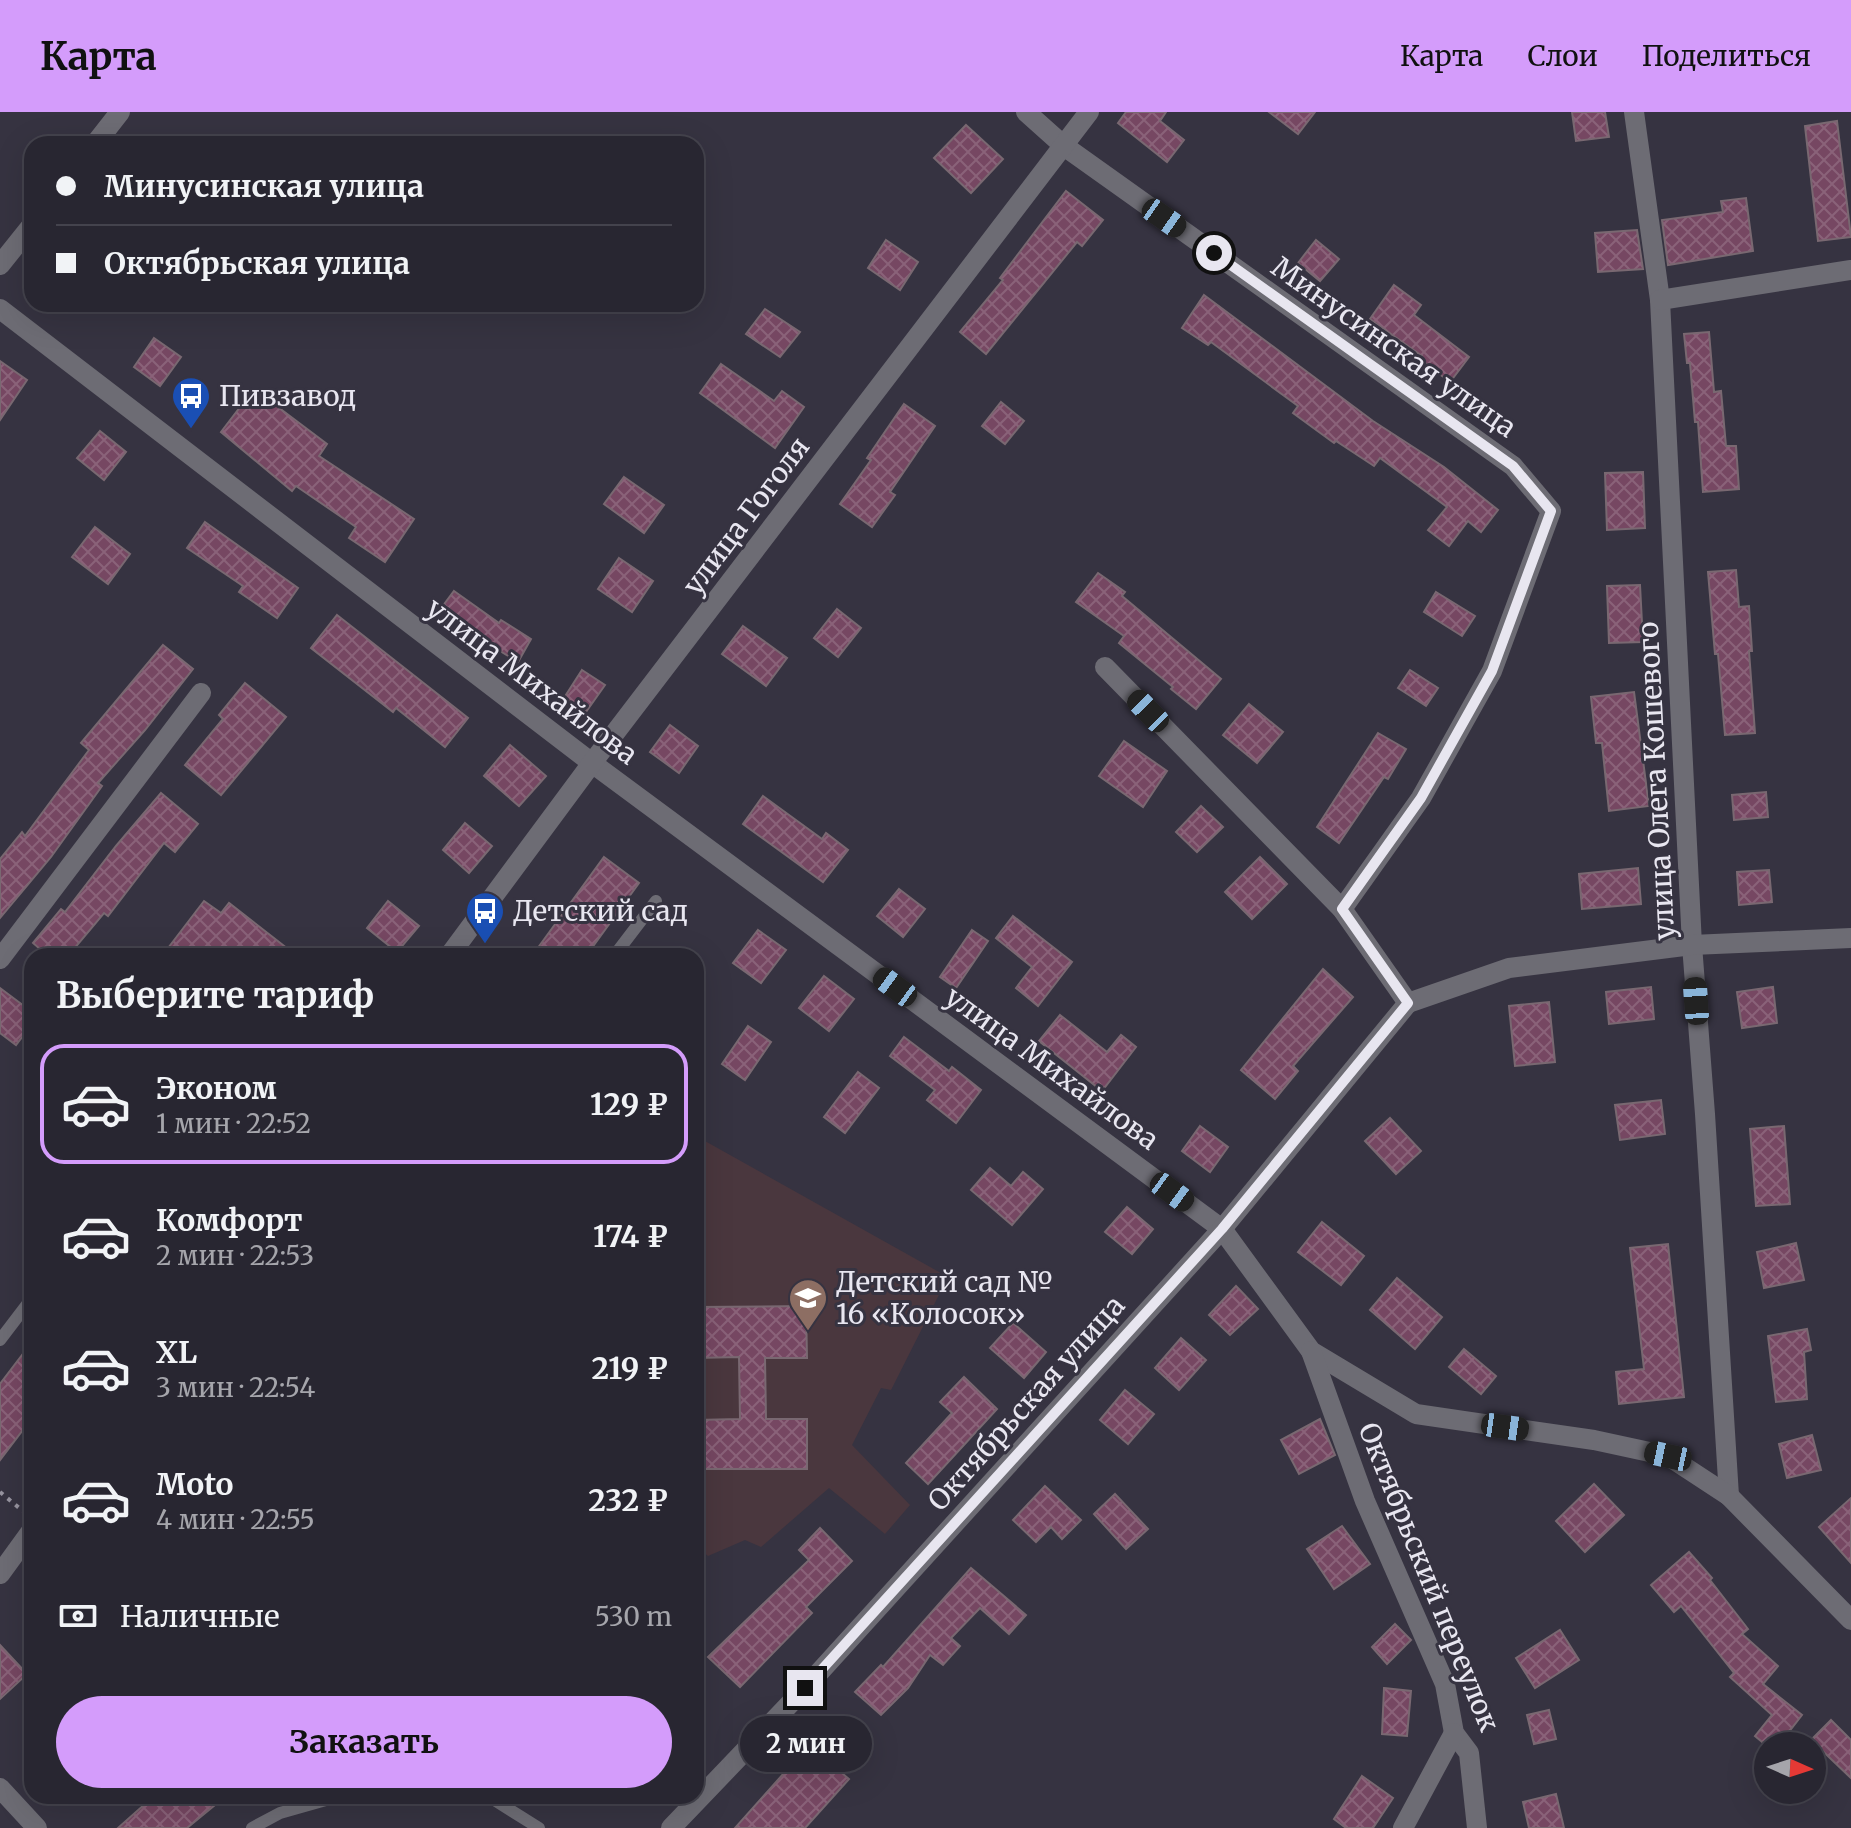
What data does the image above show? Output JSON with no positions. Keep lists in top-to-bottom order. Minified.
{"streets":{"street":["Минусинская улица","улица Гоголя","улица Михайлова","улица Олега Кошевого","Октябрьская улица","Октябрьский переулок"]},"crossings":[["Минусинская улица","улица Гоголя"],["улица Гоголя","улица Михайлова"],["улица Михайлова","улица Олега Кошевого"],["улица Михайлова","Октябрьская улица"],["улица Михайлова","Октябрьский переулок"]],"places":{"bus stop":["Пивзавод","Детский сад"],"school or university":["Детский сад № 16 «Колосок»"]},"north":"right","page":{"header":"Карта","nav":["Карта","Слои","Поделиться"],"banner":["Минусинская улица","Октябрьская улица"],"heading":"Выберите тариф","list":[{"name":"Эконом","note":"1 мин · 22:52","value":"129 ₽"},{"name":"Комфорт","note":"2 мин · 22:53","value":"174 ₽"},{"name":"XL","note":"3 мин · 22:54","value":"219 ₽"},{"name":"Moto","note":"4 мин · 22:55","value":"232 ₽"}],"pay":["Наличные","530 m"],"buttons":"Заказать","bubble":"2 мин"}}
